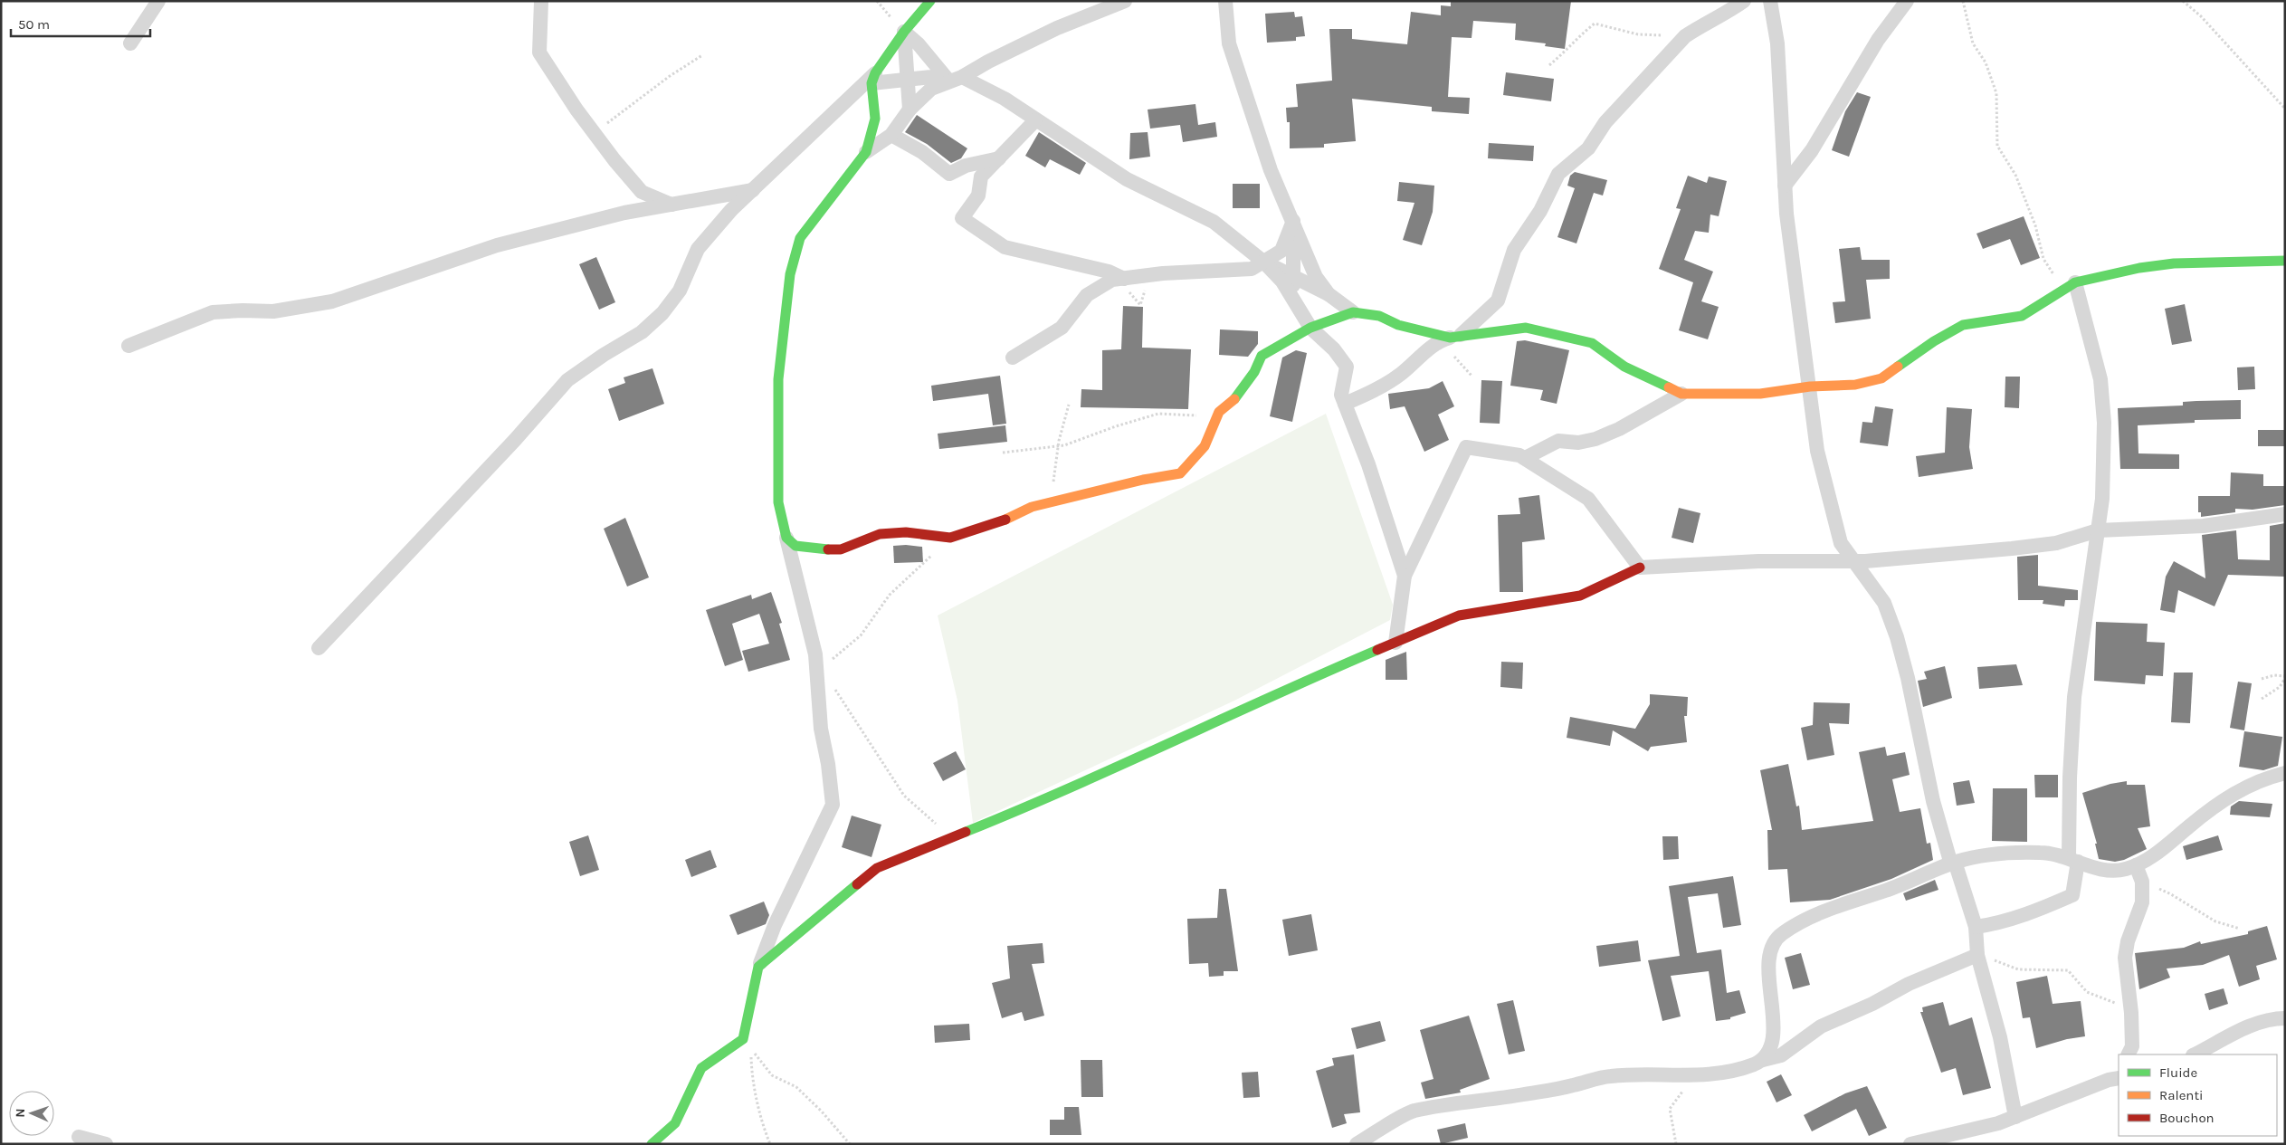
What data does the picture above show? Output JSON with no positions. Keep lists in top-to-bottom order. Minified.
{"legend":["Fluide","Ralenti","Bouchon"],"scale_bar":"50 m","north":"left"}
